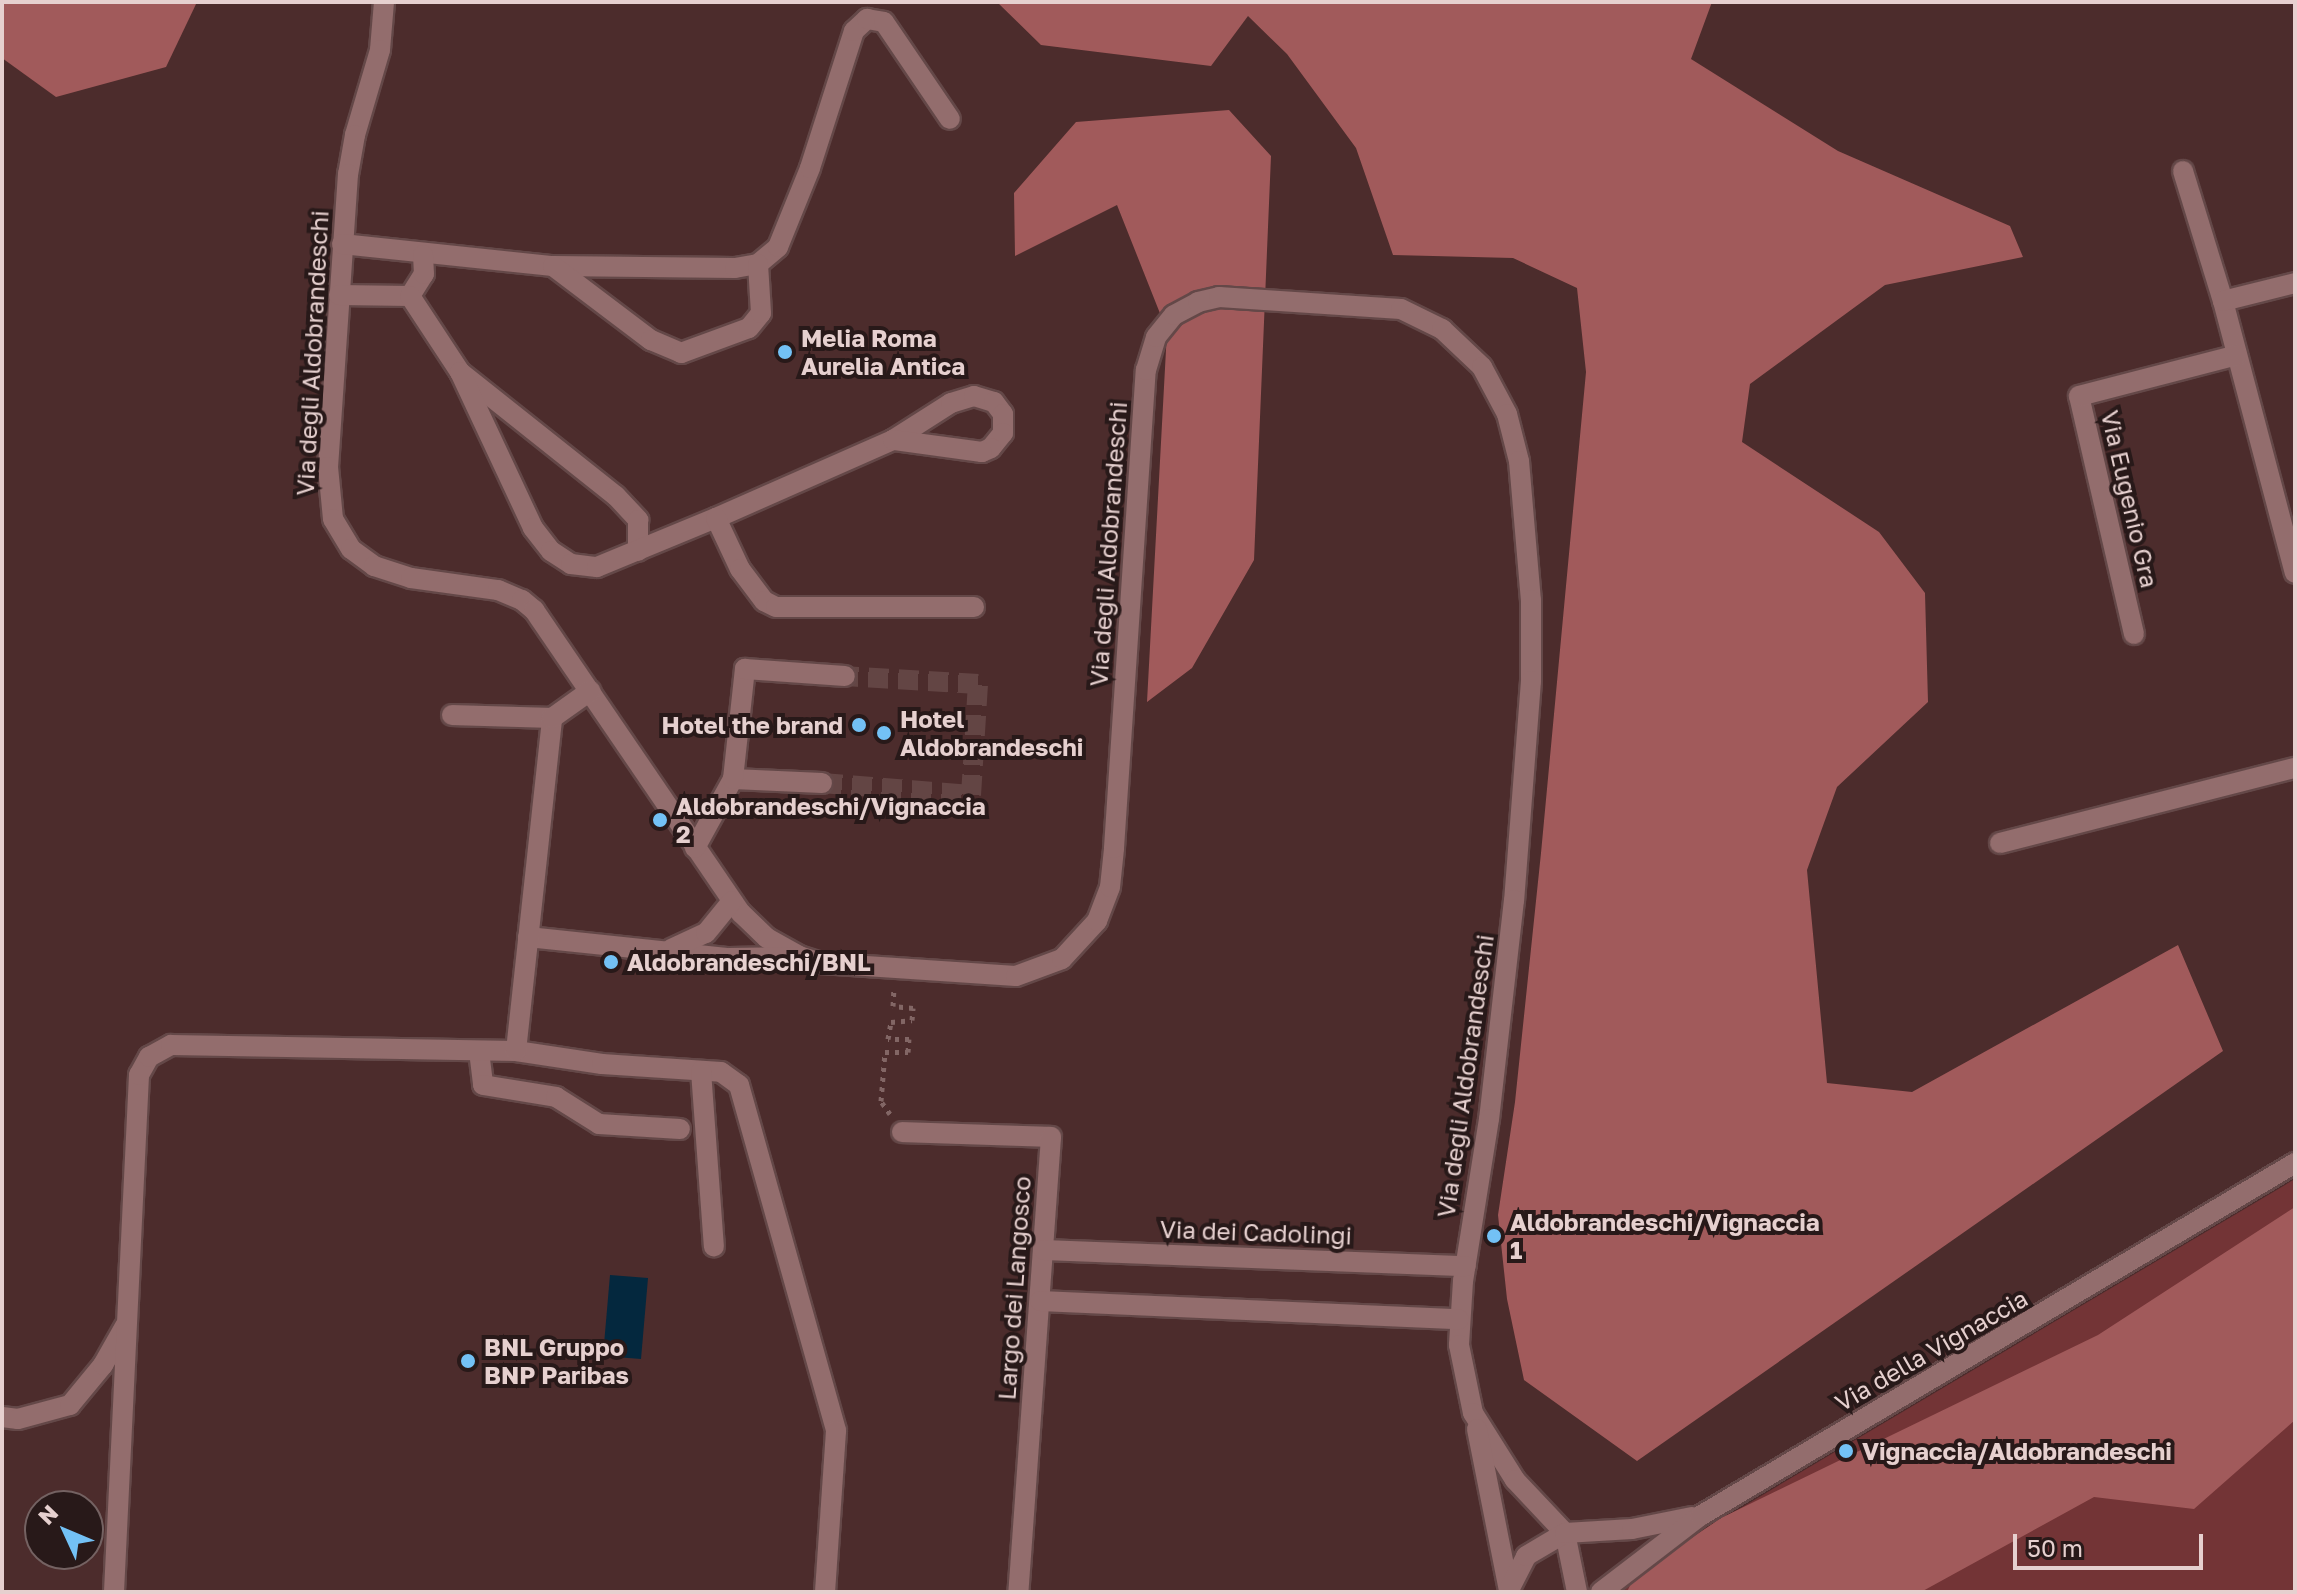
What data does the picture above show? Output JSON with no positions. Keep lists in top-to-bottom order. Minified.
{"streets":{"street":["Via degli Aldobrandeschi","Via Eugenio Gra","Via dei Cadolingi","Largo dei Langosco","Via della Vignaccia"]},"crossings":[["Via degli Aldobrandeschi","Via dei Cadolingi"],["Via dei Cadolingi","Largo dei Langosco"]],"places":["Melia Roma Aurelia Antica","Hotel the brand","Hotel Aldobrandeschi","Aldobrandeschi/Vignaccia 2","Aldobrandeschi/BNL","Aldobrandeschi/Vignaccia 1","BNL Gruppo BNP Paribas","Vignaccia/Aldobrandeschi"],"scale_bar":"50 m","north":"top left"}
